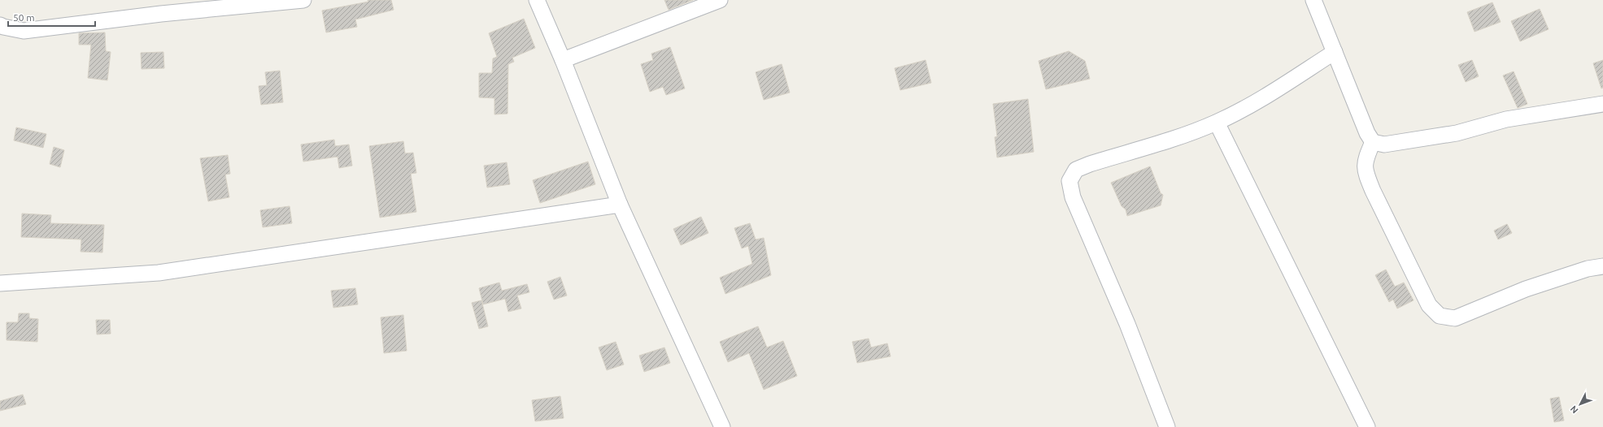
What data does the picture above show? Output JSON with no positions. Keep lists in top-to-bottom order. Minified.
{"scale_bar":"50 m","north":"bottom left"}
